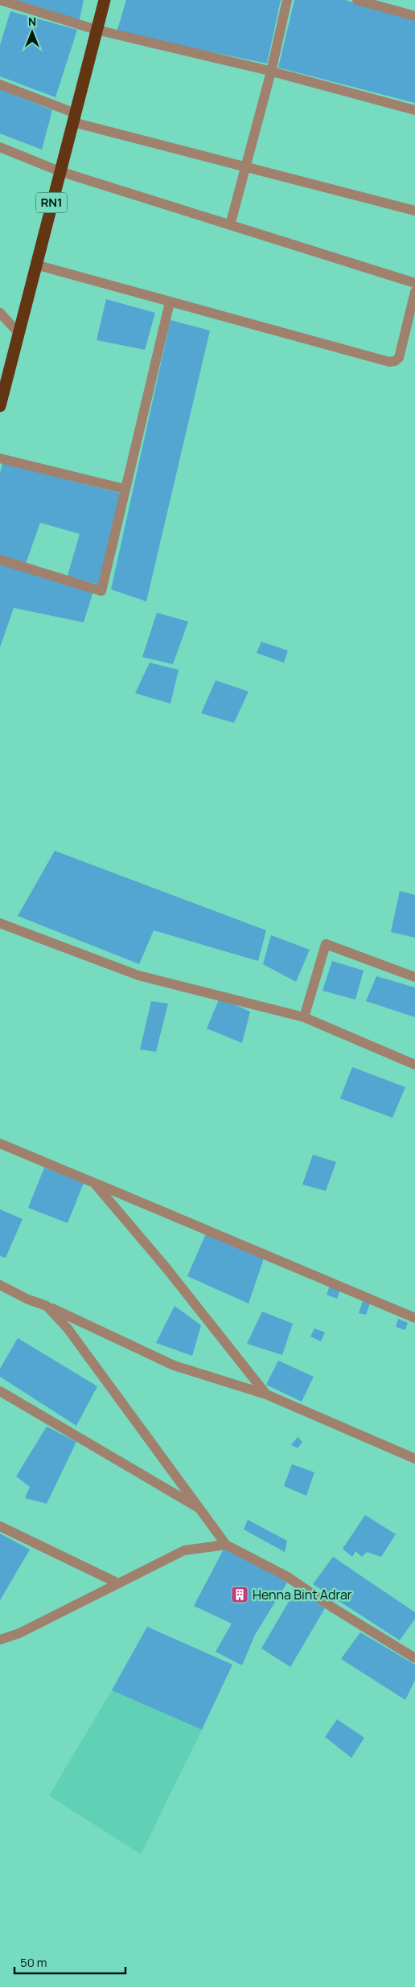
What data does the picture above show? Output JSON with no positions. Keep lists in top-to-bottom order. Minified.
{"streets":{"highway":["RN1"]},"places":{"building":["Henna Bint Adrar"]},"scale_bar":"50 m","north":"top"}
